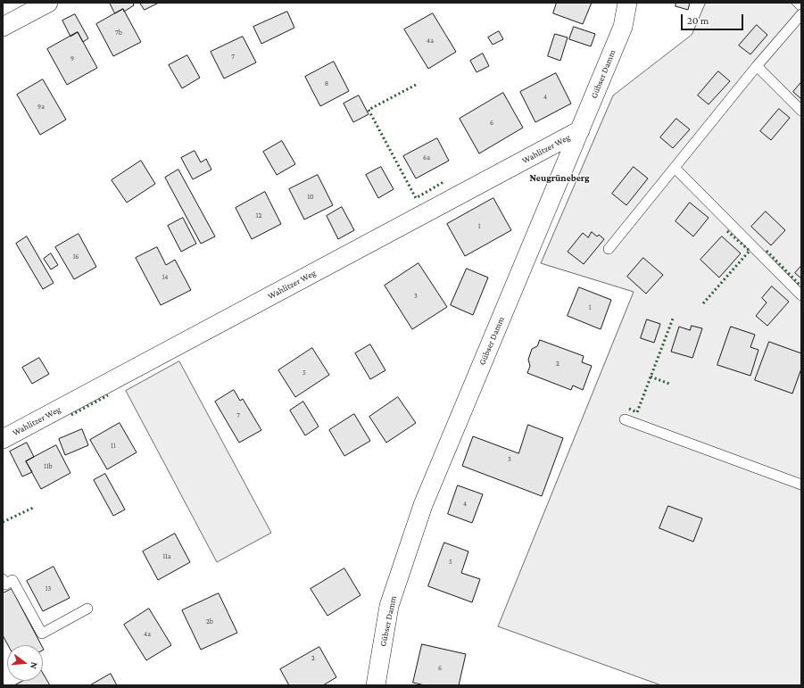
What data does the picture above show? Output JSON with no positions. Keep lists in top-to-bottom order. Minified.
{"streets":{"street":["Gübser Damm","Wahlitzer Weg"]},"crossings":[["Gübser Damm","Wahlitzer Weg"]],"districts":["Neugrüneberg"],"house_numbers":["7b","4a","7","9","8","4","9a","6","6a","10","12","1","16","14","3","1","2","5","7","11","3","11b","4","11a","5","13","2b","4a","2","6"],"scale_bar":"20 m","north":"right"}
